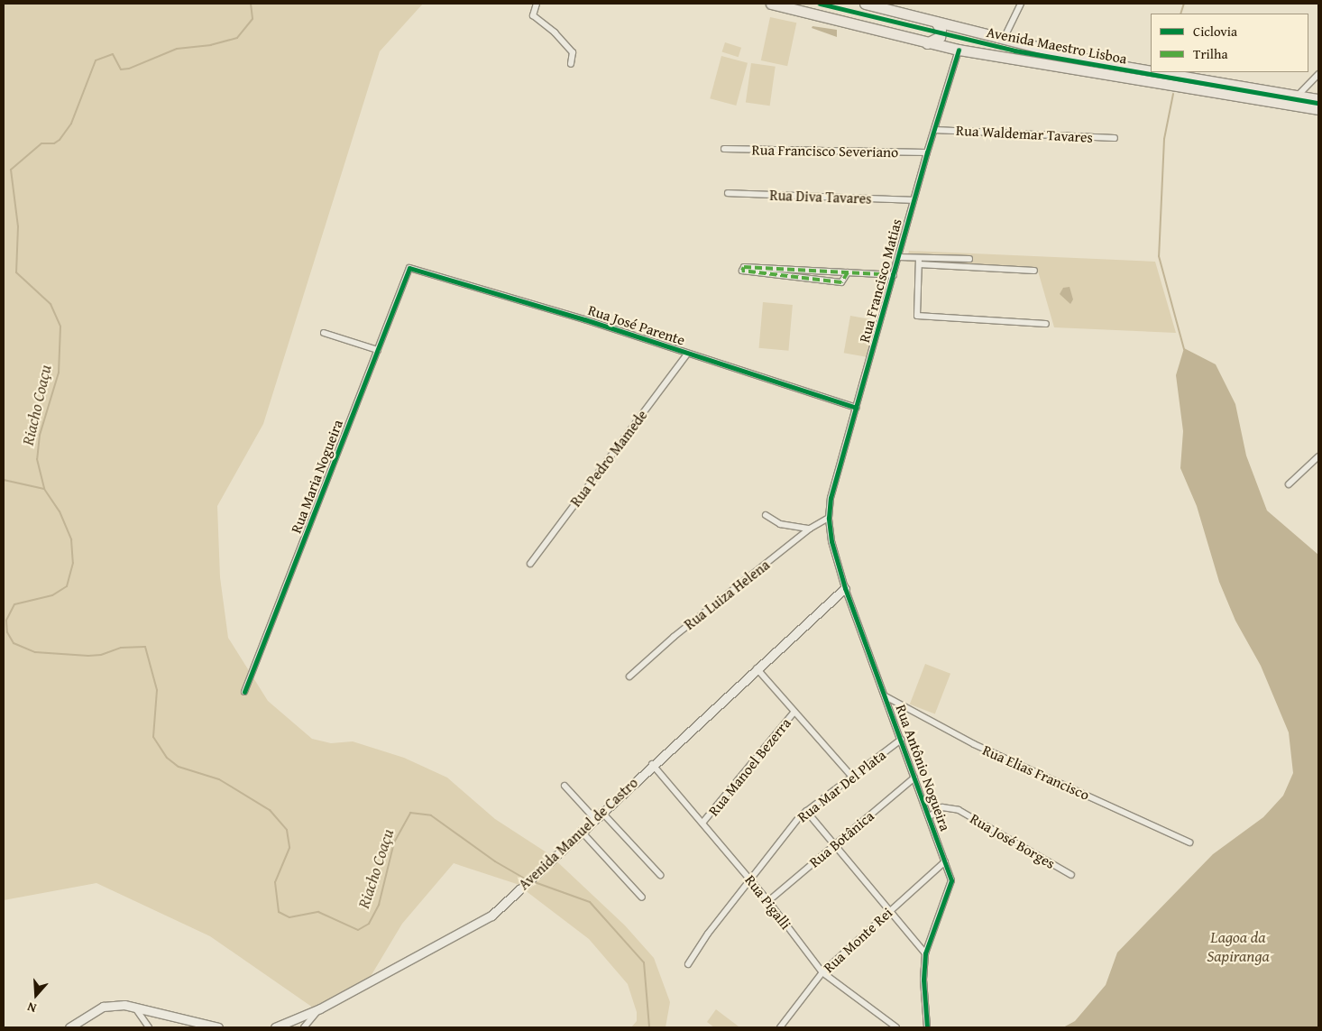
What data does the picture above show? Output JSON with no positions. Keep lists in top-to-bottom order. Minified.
{"streets":{"highway":["Avenida Maestro Lisboa"],"street":["Rua Waldemar Tavares","Rua Francisco Severiano","Rua Diva Tavares","Rua Francisco Matias","Rua José Parente","Rua Pedro Mamede","Rua Maria Nogueira","Rua Luiza Helena","Rua Manoel Bezerra","Rua Antônio Nogueira","Rua Elias Francisco","Rua Mar Del Plata","Avenida Manuel de Castro","Rua Botânica","Rua José Borges","Rua Pigalli","Rua Monte Rei"]},"crossings":[["Avenida Maestro Lisboa","Rua Francisco Matias"],["Rua Waldemar Tavares","Rua Francisco Matias"],["Rua Francisco Severiano","Rua Francisco Matias"],["Rua Diva Tavares","Rua Francisco Matias"],["Rua Francisco Matias","Rua José Parente"],["Rua Francisco Matias","Rua Luiza Helena"],["Rua Francisco Matias","Rua Antônio Nogueira"],["Rua José Parente","Rua Pedro Mamede"],["Rua José Parente","Rua Maria Nogueira"],["Rua Luiza Helena","Rua Antônio Nogueira"],["Rua Manoel Bezerra","Rua Pigalli"],["Rua Antônio Nogueira","Rua Elias Francisco"],["Rua Antônio Nogueira","Rua Mar Del Plata"],["Rua Antônio Nogueira","Avenida Manuel de Castro"],["Rua Antônio Nogueira","Rua Botânica"],["Rua Antônio Nogueira","Rua José Borges"],["Rua Antônio Nogueira","Rua Monte Rei"],["Rua Mar Del Plata","Rua Pigalli"],["Avenida Manuel de Castro","Rua Pigalli"],["Rua Botânica","Rua Pigalli"],["Rua Pigalli","Rua Monte Rei"]],"water":["Riacho Coaçu","Lagoa da Sapiranga"],"legend":["Ciclovia","Trilha"],"north":"bottom"}
